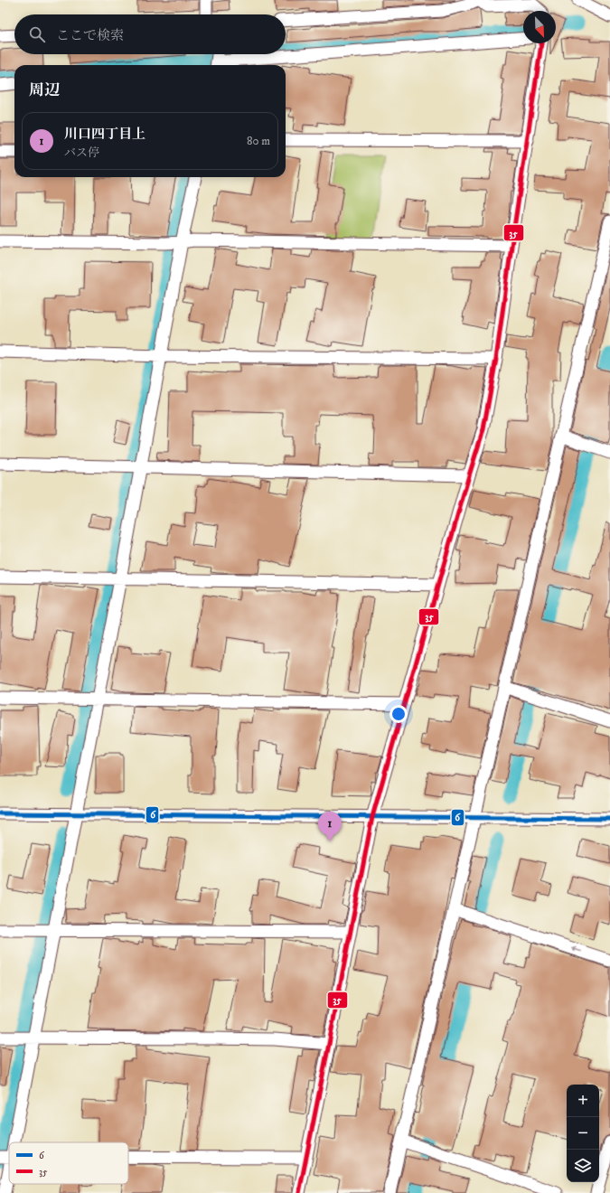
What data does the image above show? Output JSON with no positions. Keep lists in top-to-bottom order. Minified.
{"lines":["transit line 35","transit line 6"],"legend":["6","35"],"north":"bottom right","page":{"search":"ここで検索","heading":"周辺","list":[{"mark":"1","name":"川口四丁目上","note":"バス停","value":"80 m"}],"pins":"1","map_buttons":["+","−"]}}
